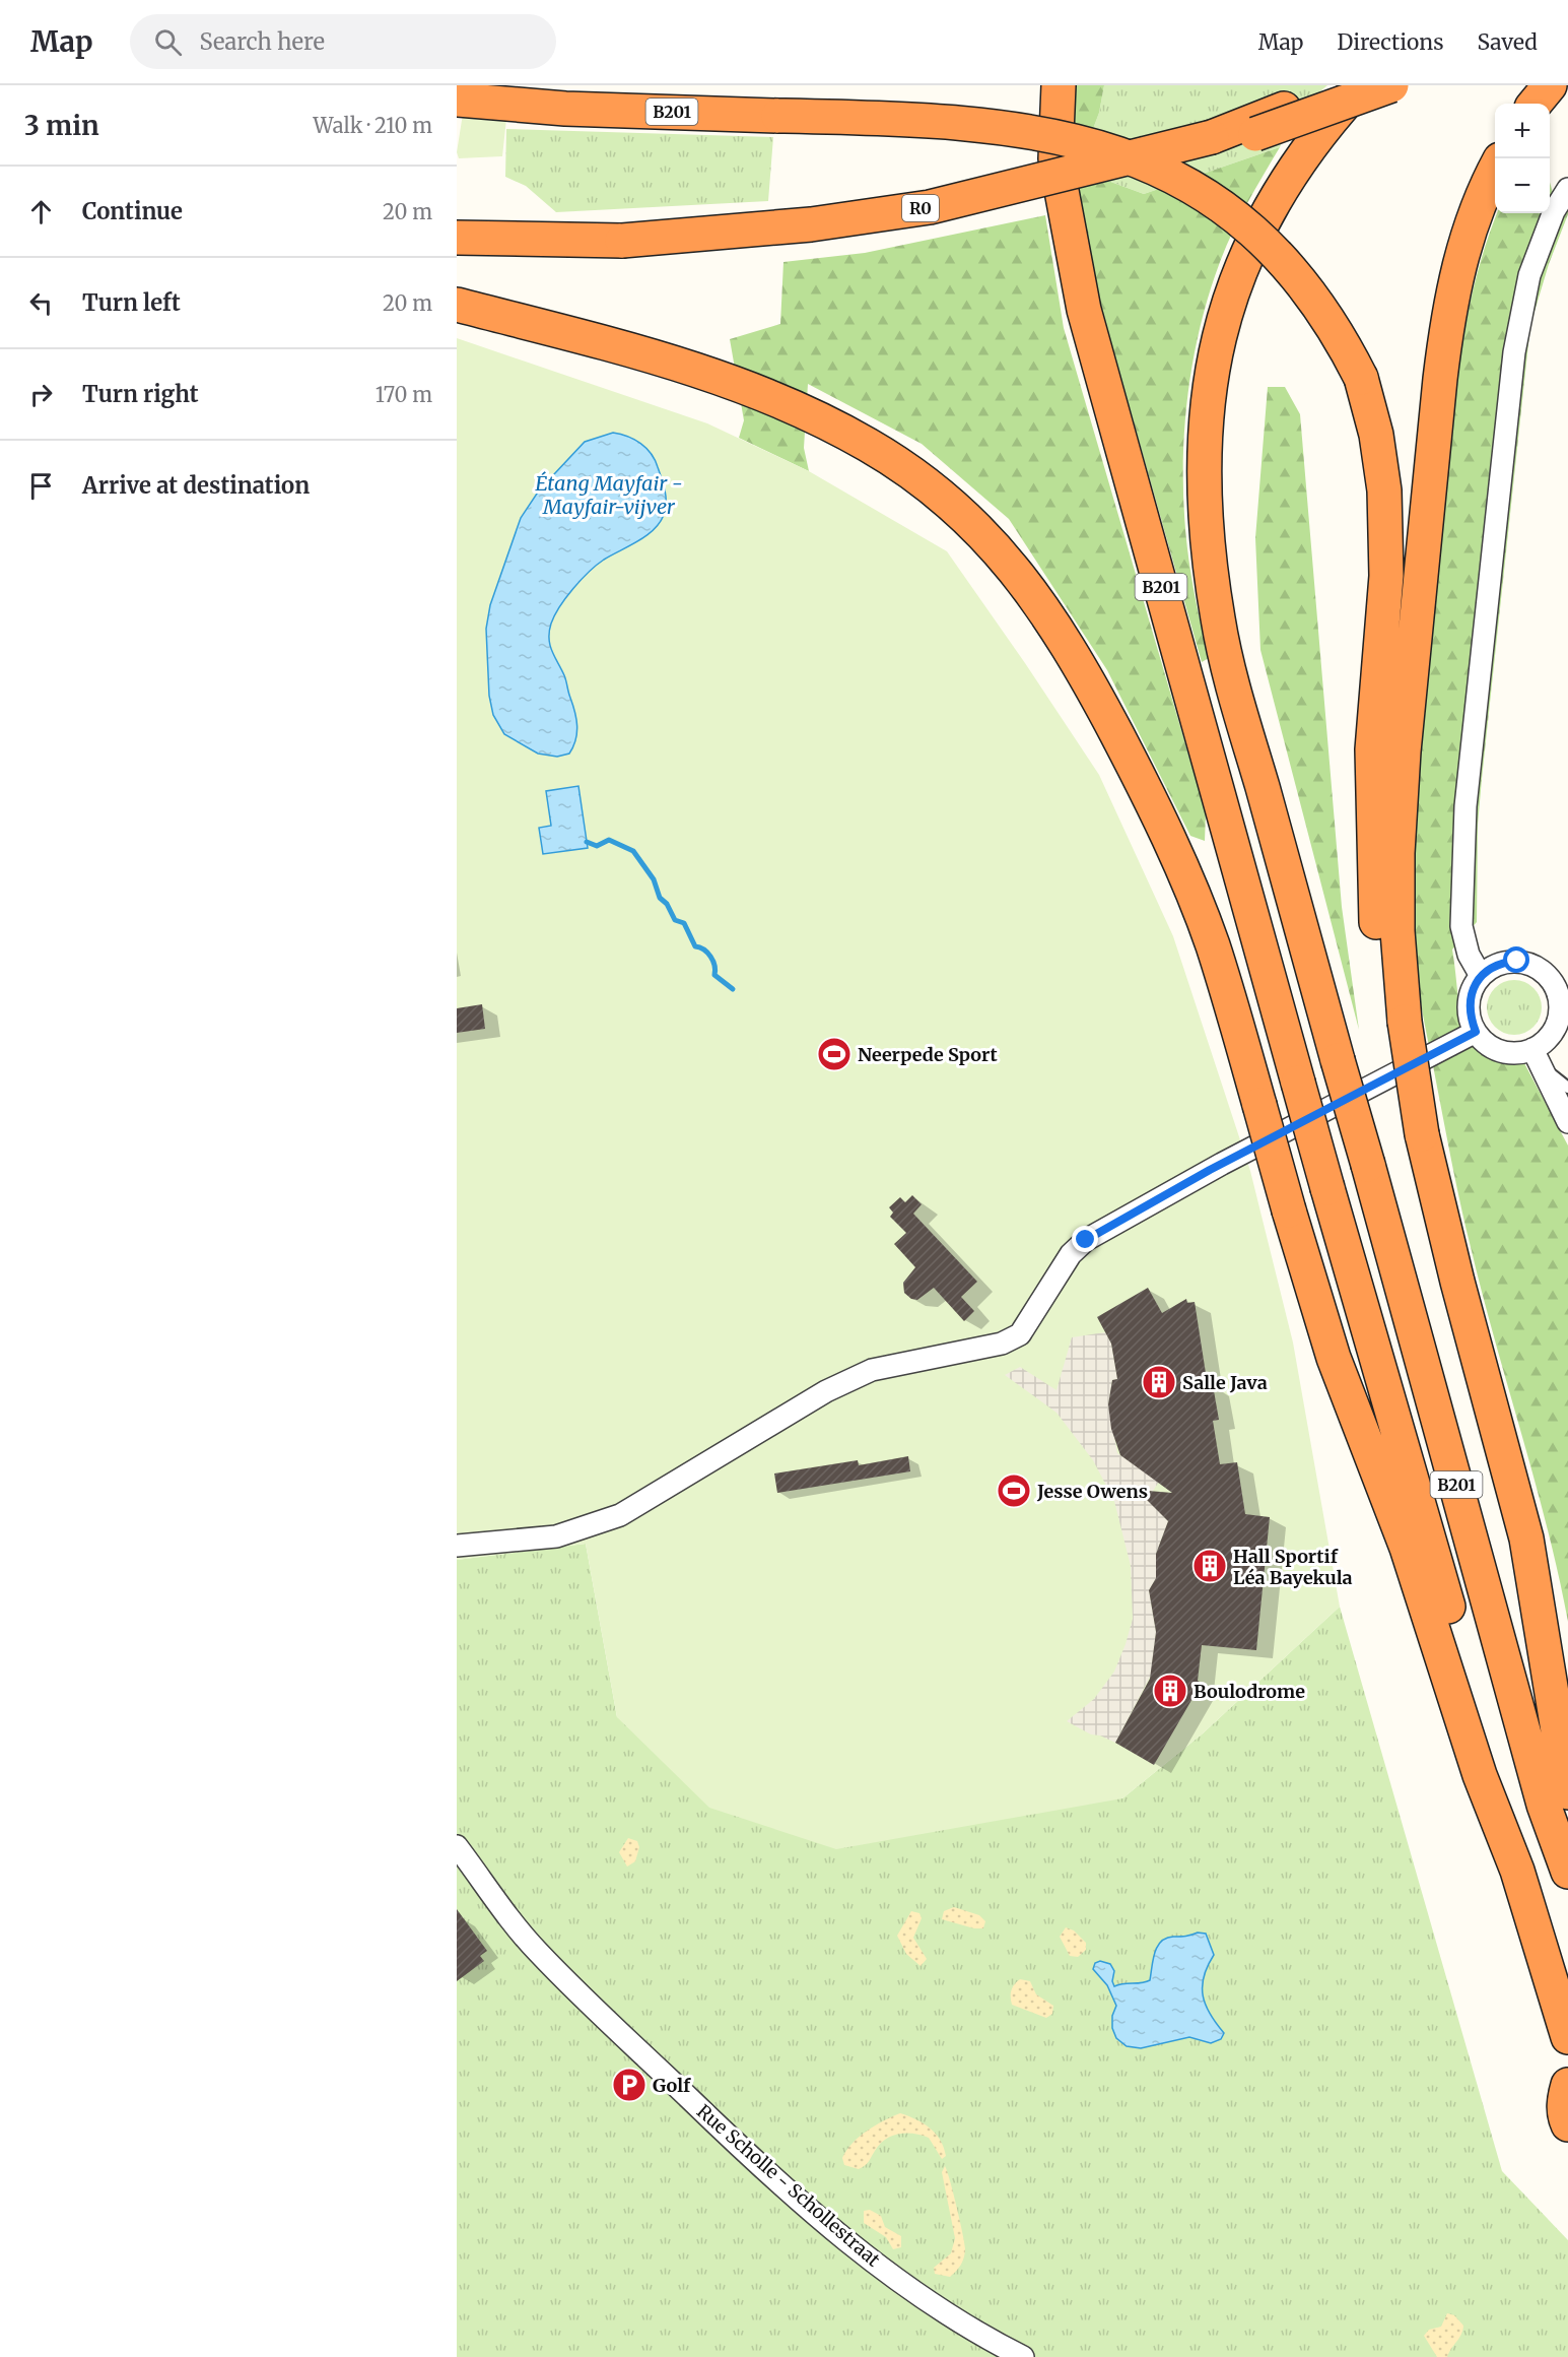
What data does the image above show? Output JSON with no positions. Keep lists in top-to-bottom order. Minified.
{"streets":{"highway":["B201","R0"],"street":["Rue Scholle - Schollestraat"]},"water":["Étang Mayfair - Mayfair-vijver"],"places":{"sports":["Neerpede Sport","Jesse Owens"],"building":["Salle Java","Hall Sportif Léa Bayekula","Boulodrome"],"parking":["Golf"]},"page":{"header":"Map","search":"Search here","nav":["Map","Directions","Saved"],"heading":["3 min","Walk · 210 m"],"map_buttons":["+","−"],"list":[["Continue","20 m"],["Turn left","20 m"],["Turn right","170 m"],"Arrive at destination"]}}
